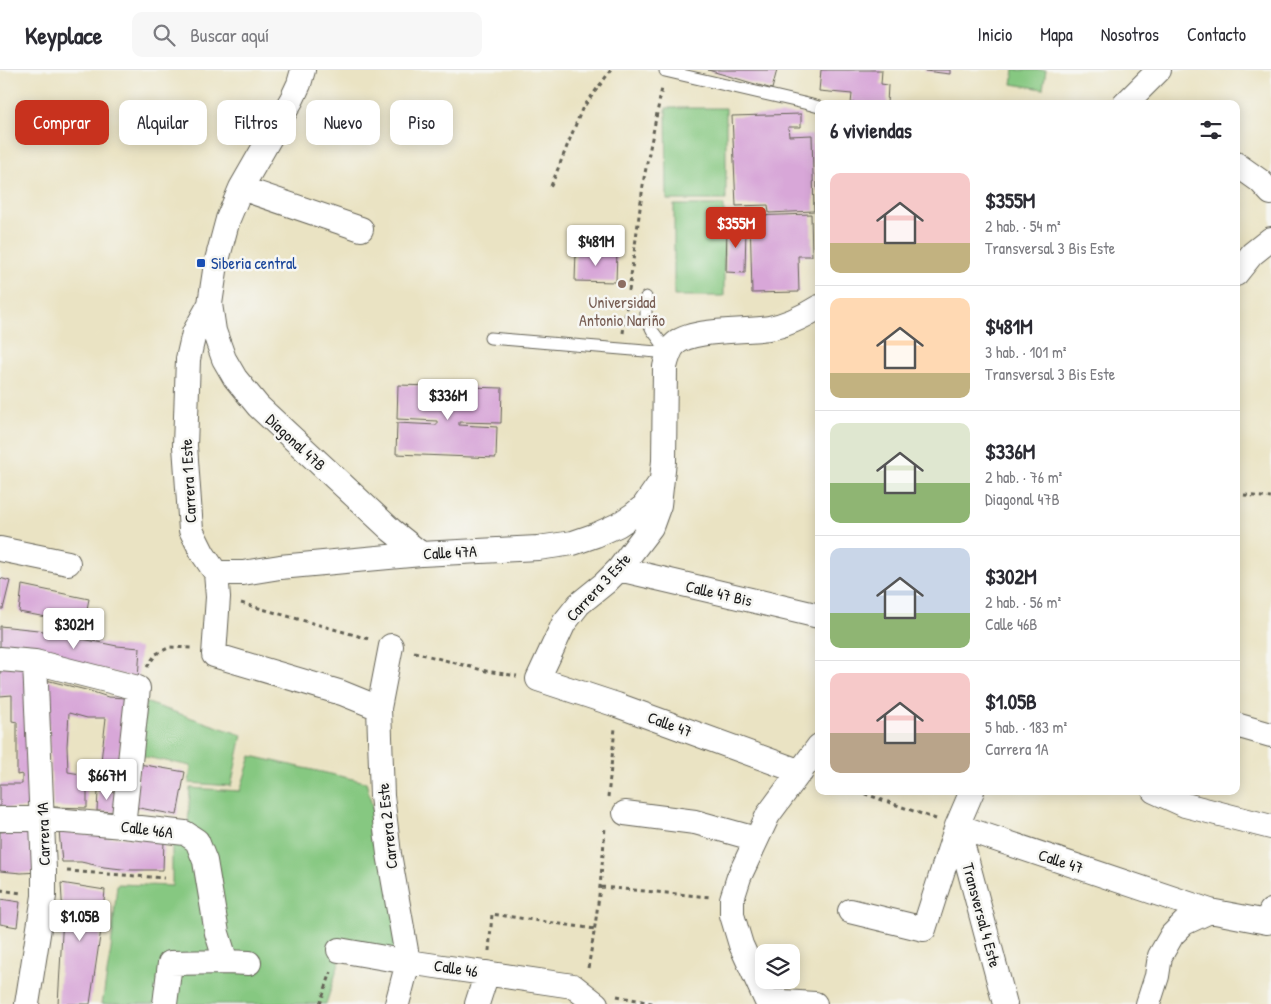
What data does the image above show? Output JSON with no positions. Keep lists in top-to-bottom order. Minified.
{"streets":{"street":["Diagonal 47B","Carrera 1 Este","Calle 47A","Carrera 3 Este","Calle 47 Bis","Calle 47","Carrera 2 Este","Calle 46A","Carrera 1A","Transversal 4 Este","Calle 46"]},"crossings":[["Diagonal 47B","Carrera 1 Este"],["Diagonal 47B","Calle 47A"],["Carrera 1 Este","Calle 47A"],["Calle 47A","Carrera 3 Este"],["Carrera 3 Este","Calle 47 Bis"],["Carrera 3 Este","Calle 47"],["Calle 47","Transversal 4 Este"],["Carrera 2 Este","Calle 46"],["Calle 46A","Carrera 1A"]],"places":{"transit":["Siberia central"],"other":["Universidad Antonio Nariño"]},"page":{"header":"Keyplace","search":"Buscar aquí","nav":["Inicio","Mapa","Nosotros","Contacto"],"chip":["Comprar","Alquilar","Filtros","Nuevo","Piso"],"heading":"6 viviendas","list":[{"name":"$355M","note":"2 hab. · 54 m² · Transversal 3 Bis Este"},{"name":"$481M","note":"3 hab. · 101 m² · Transversal 3 Bis Este"},{"name":"$336M","note":"2 hab. · 76 m² · Diagonal 47B"},{"name":"$302M","note":"2 hab. · 56 m² · Calle 46B"},{"name":"$1.05B","note":"5 hab. · 183 m² · Carrera 1A"}],"price":["$355M","$481M","$336M","$302M","$667M","$1.05B"]}}
